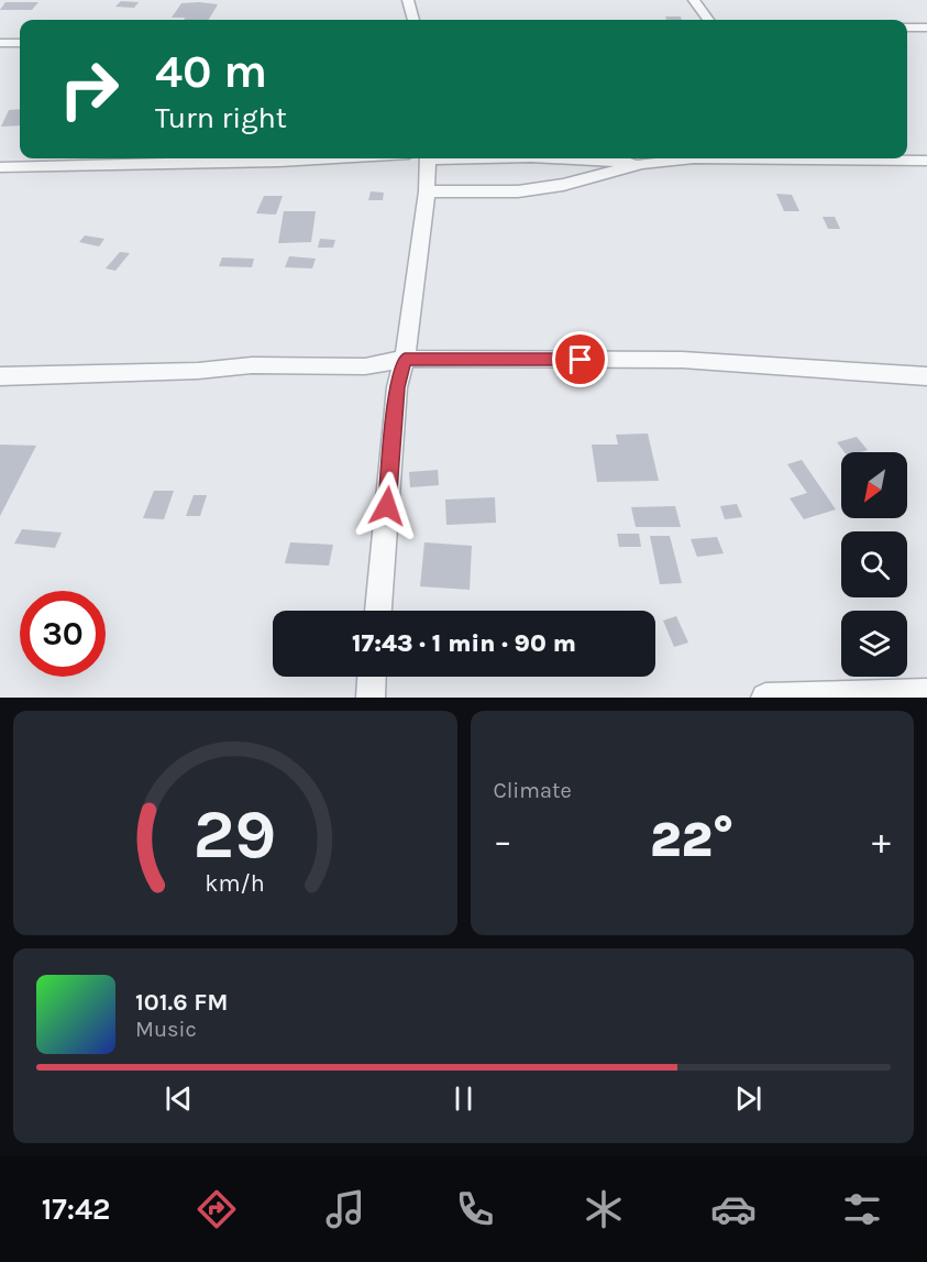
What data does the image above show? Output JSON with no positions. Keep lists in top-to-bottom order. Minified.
{"north":"bottom left","page":{"turn":["40 m","Turn right"],"limit":"30","trip":"17:43 · 1 min · 90 m","tile":"Climate","heat":["−","22°","+"],"song":["101.6 FM","Music"],"tabs":"17:42","gauge":["29","km/h"]}}
